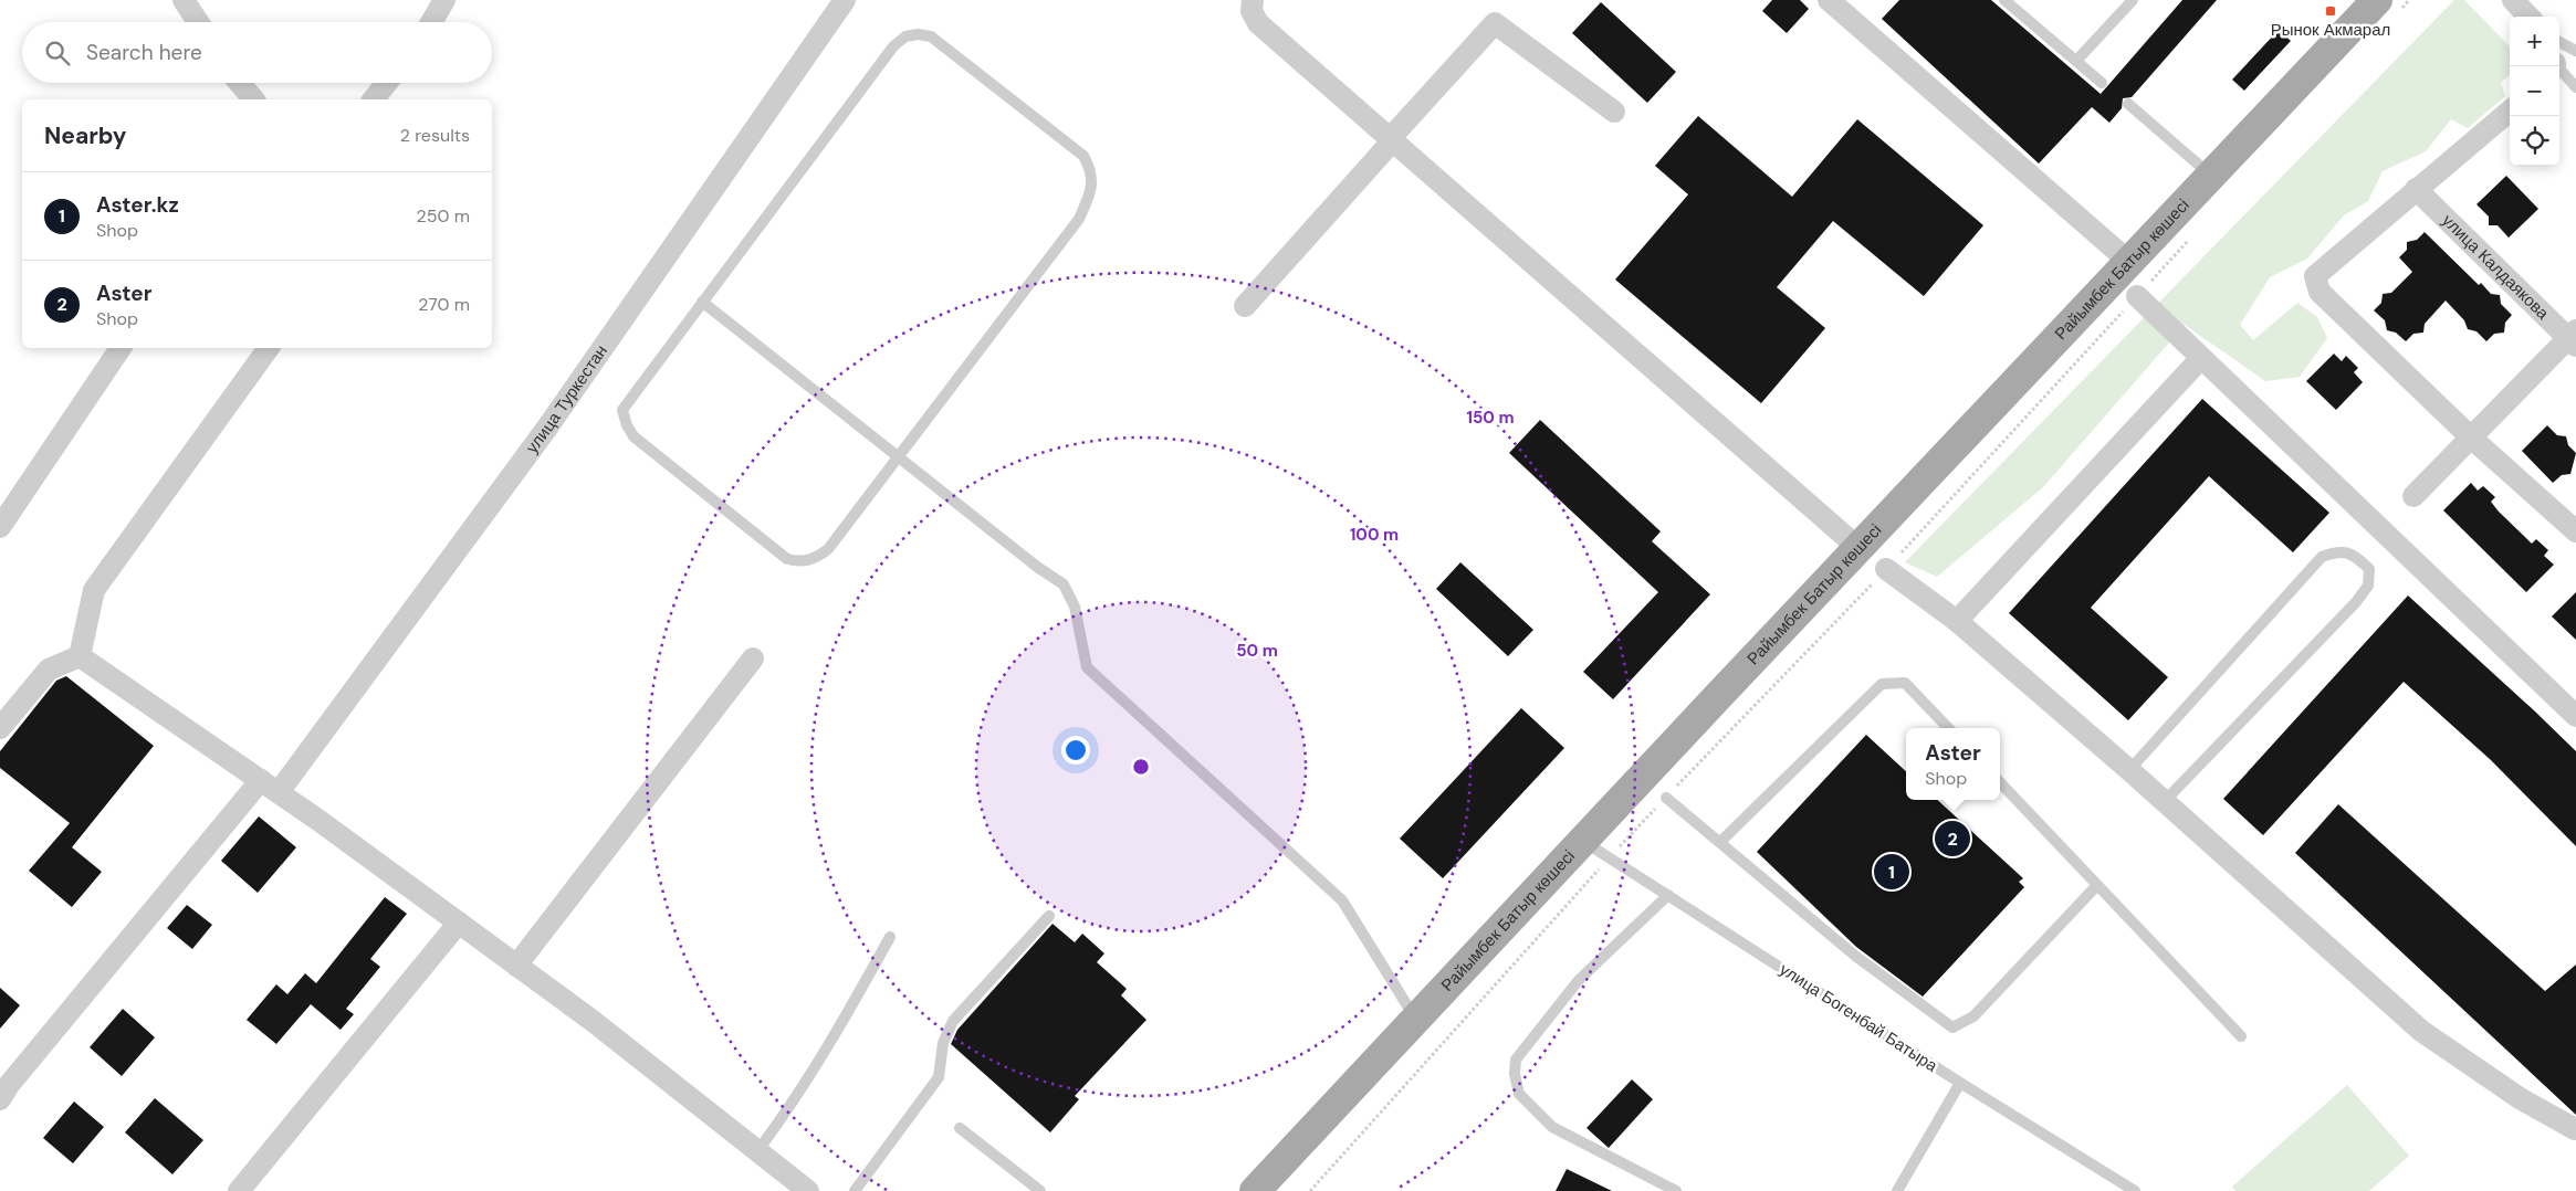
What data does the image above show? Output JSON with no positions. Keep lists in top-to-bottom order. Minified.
{"streets":{"main road":["Райымбек Батыр көшесі"],"street":["улица Калдаякова","улица Туркестан"],"lane":["улица Богенбай Батыра"]},"crossings":[["Райымбек Батыр көшесі","улица Богенбай Батыра"]],"places":{"transit":["Рынок Акмарал"]},"page":{"map_buttons":["+","−"],"search":"Search here","heading":["Nearby","2 results"],"list":[{"mark":"1","name":"Aster.kz","note":"Shop","value":"250 m"},{"mark":"2","name":"Aster","note":"Shop","value":"270 m"}],"popup":["Aster","Shop"],"pins":["2","1"]},"rings":["150 m","100 m","50 m"]}
